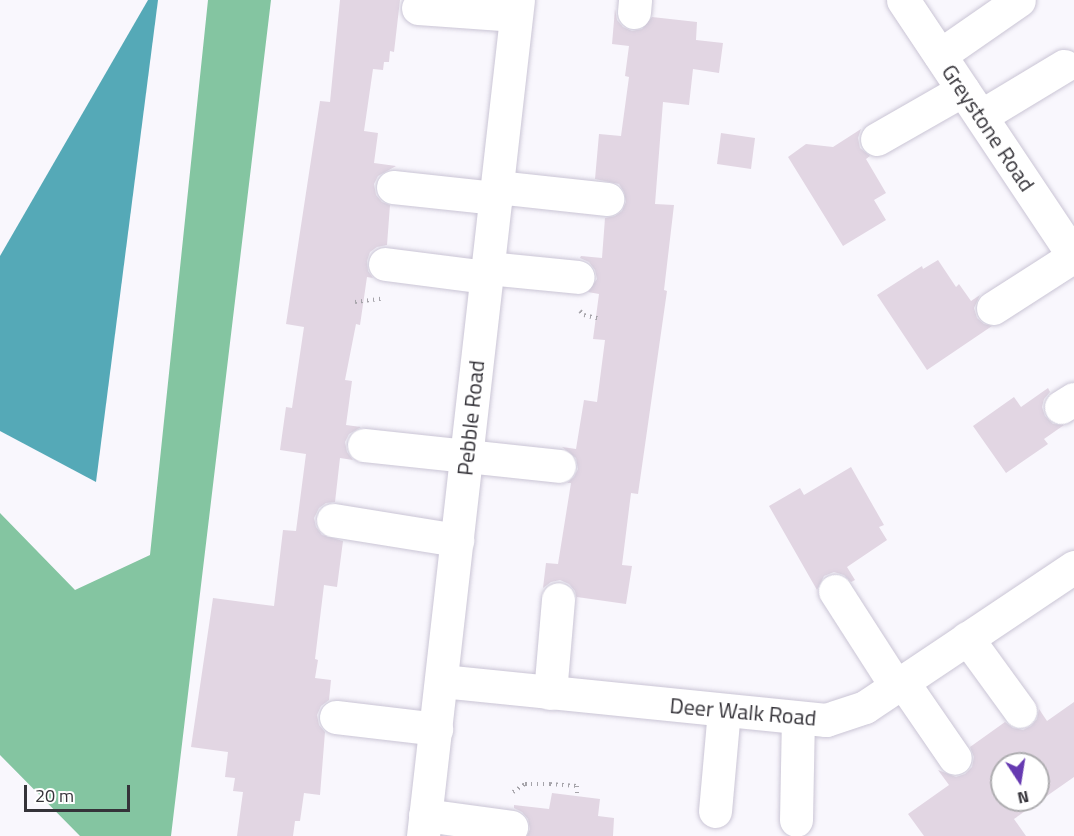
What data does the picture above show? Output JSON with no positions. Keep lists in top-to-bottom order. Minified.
{"streets":{"street":["Greystone Road","Pebble Road","Deer Walk Road"]},"crossings":[["Pebble Road","Deer Walk Road"]],"scale_bar":"20 m","north":"bottom"}
